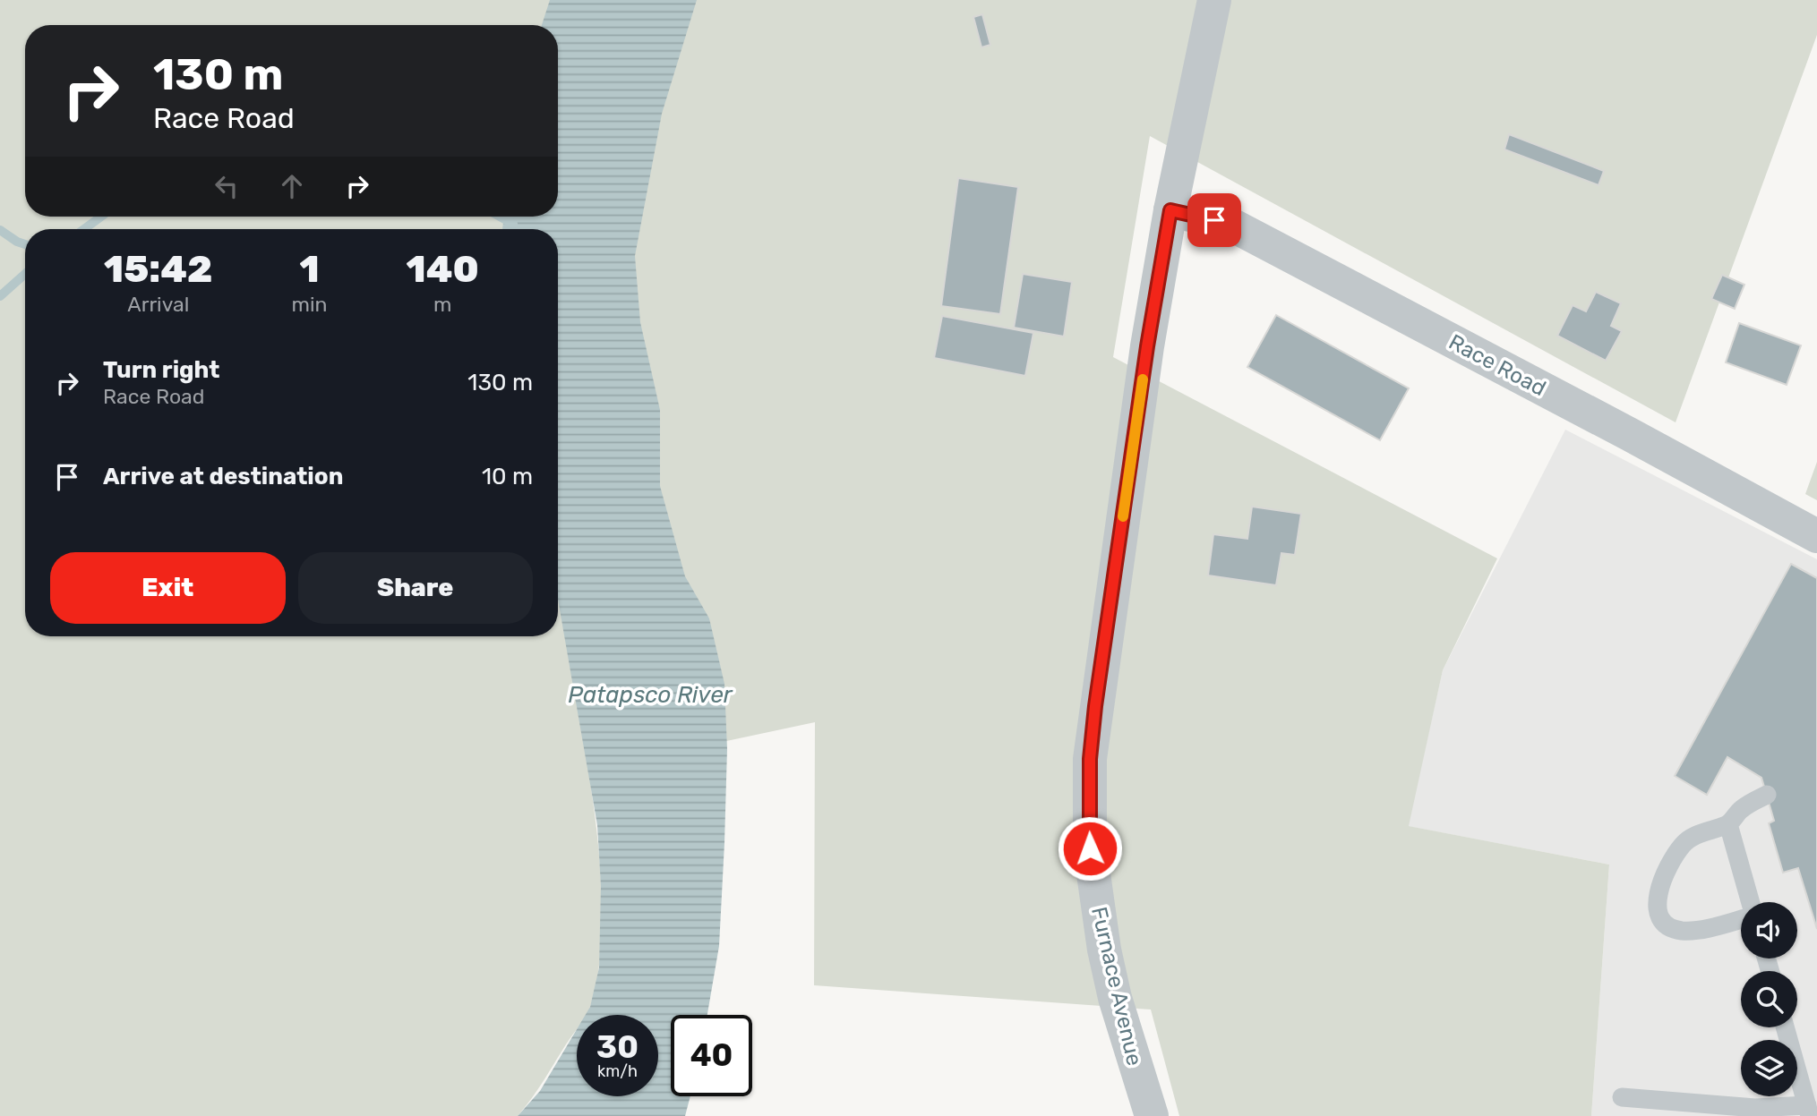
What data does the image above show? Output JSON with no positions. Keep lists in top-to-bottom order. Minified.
{"streets":{"street":["Race Road","Furnace Avenue"]},"crossings":[["Race Road","Furnace Avenue"]],"water":["Patapsco River"],"page":{"turn":["130 m","Race Road"],"eta":["15:42","Arrival","1","min","140","m"],"list":[{"name":"Turn right","note":"Race Road","value":"130 m"},{"name":"Arrive at destination","value":"10 m"}],"buttons":["Exit","Share"],"speed":"30 km/h","limit":"40"}}
